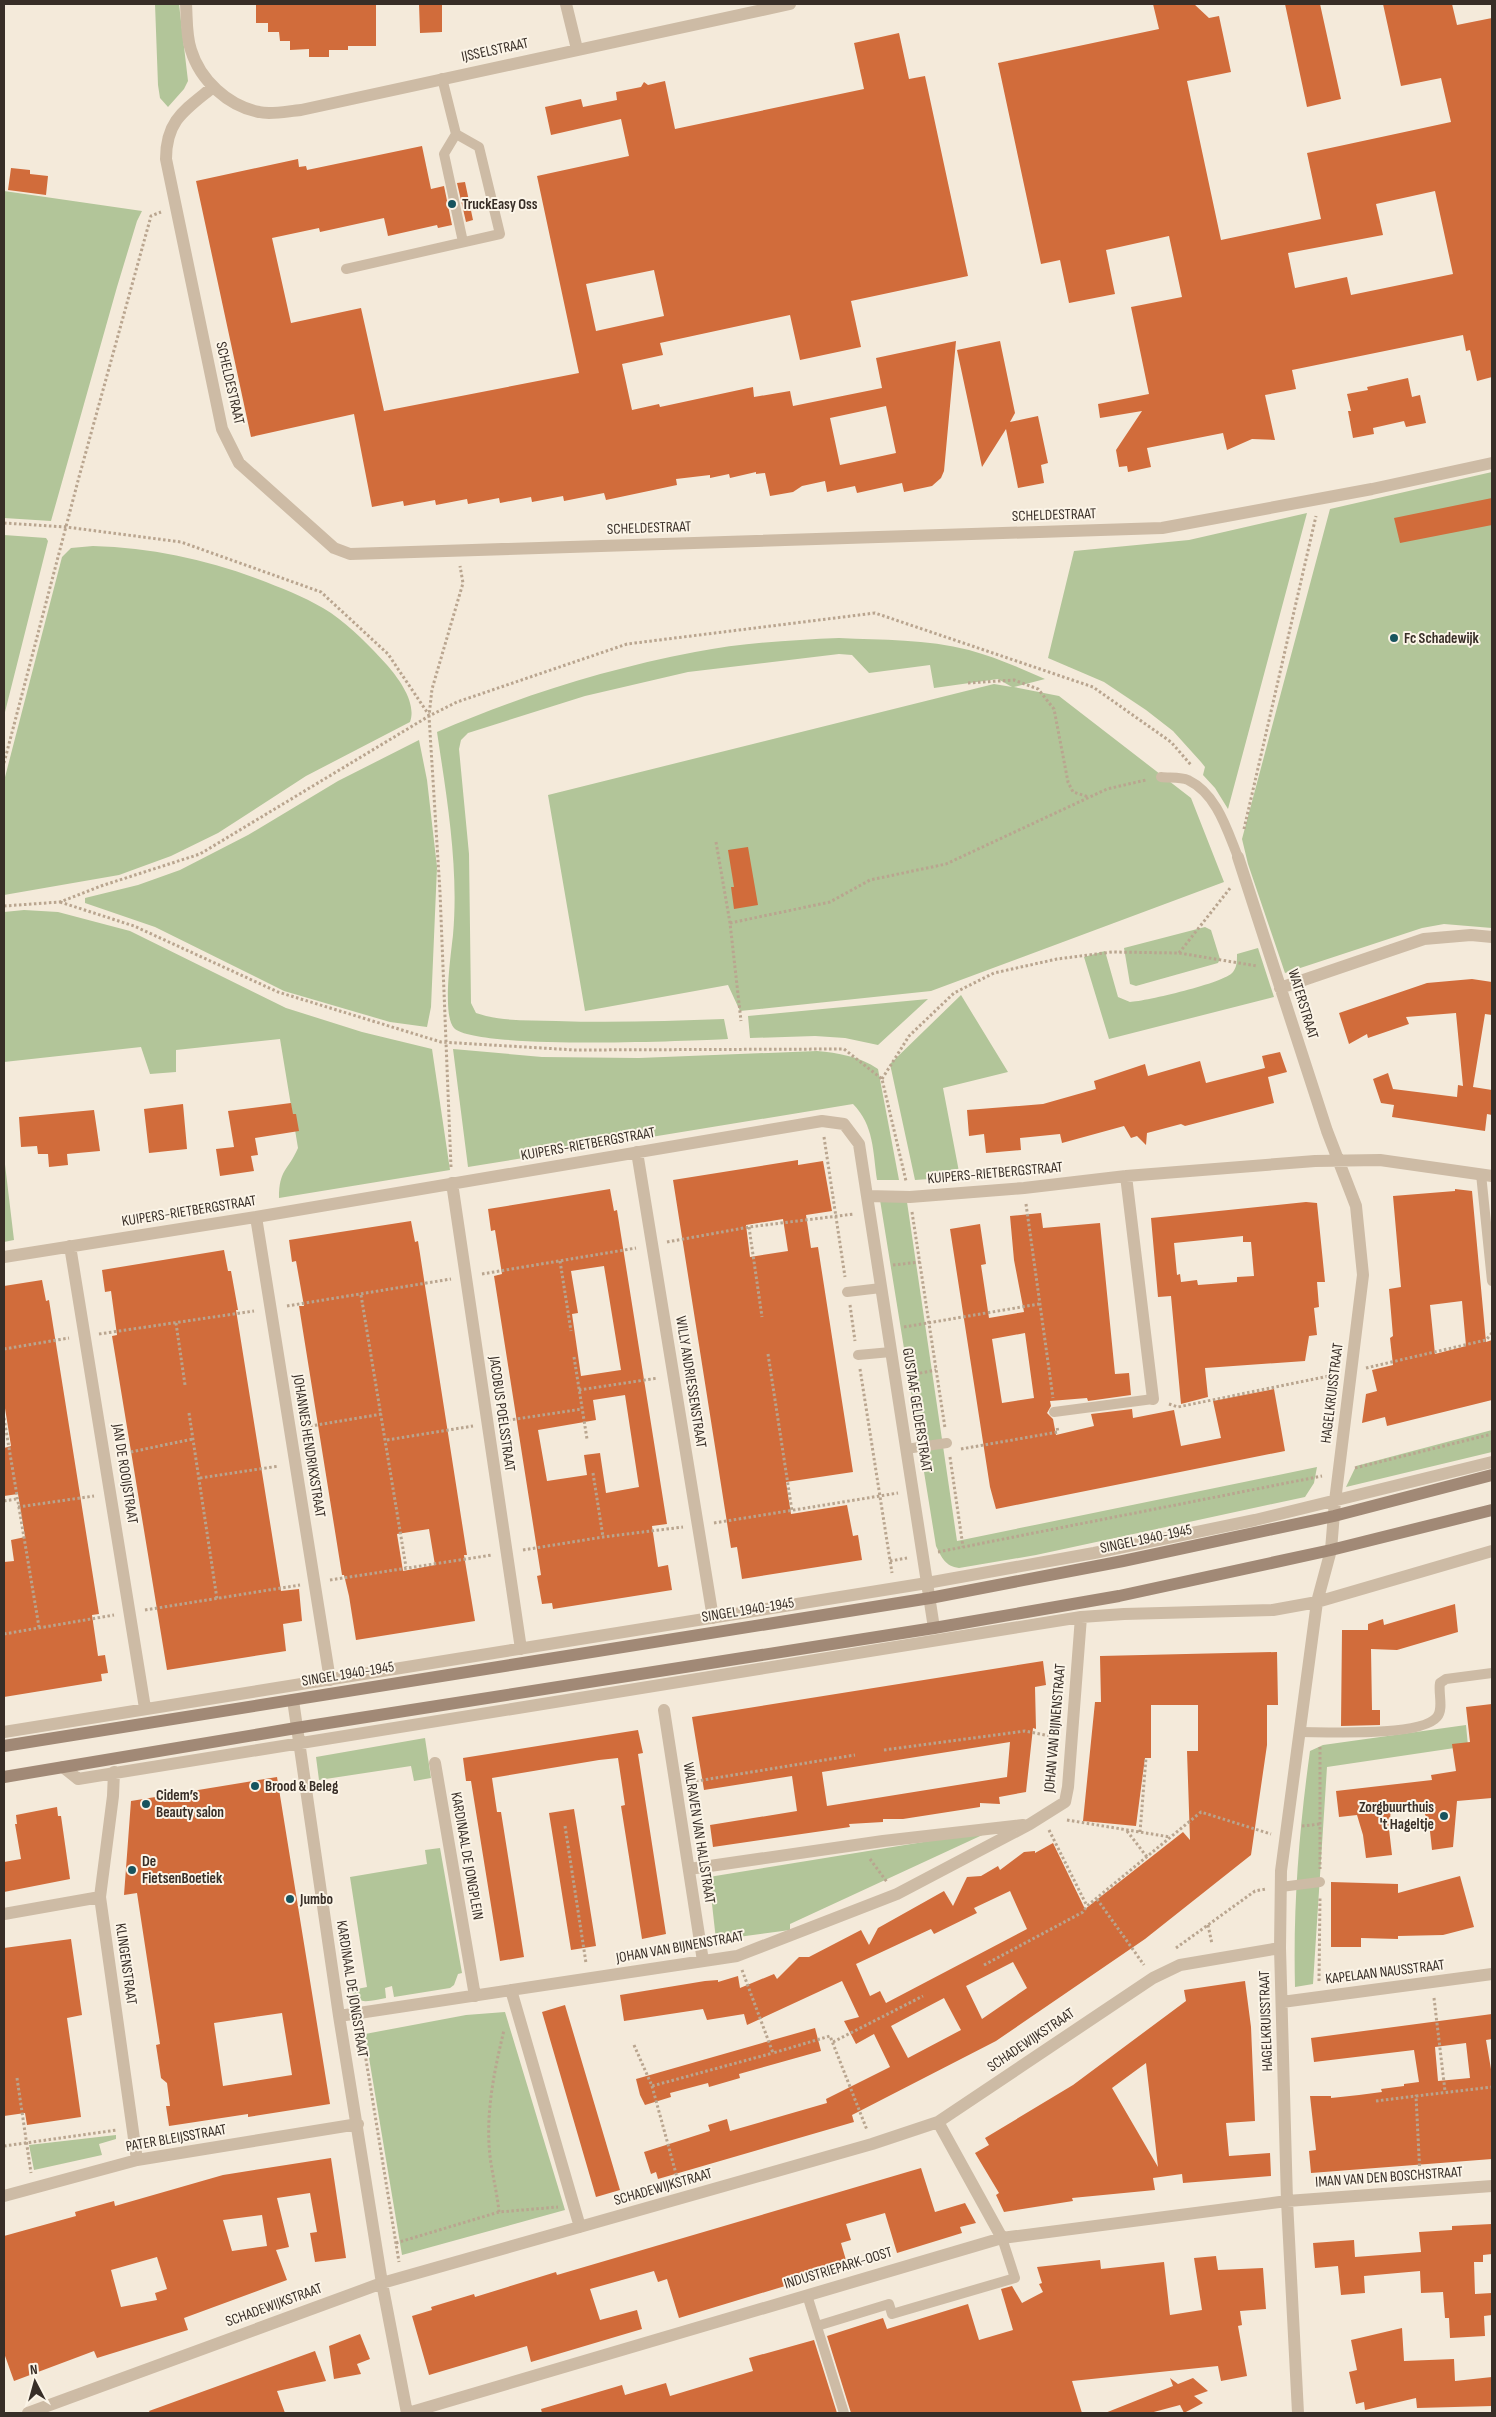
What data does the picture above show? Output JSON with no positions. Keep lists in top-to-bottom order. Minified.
{"streets":{"main road":["SINGEL 1940-1945"],"street":["IJSSELSTRAAT","SCHELDESTRAAT","WATERSTRAAT","KUIPERS-RIETBERGSTRAAT","WILLY ANDRIESSENSTRAAT","HAGELKRUISSTRAAT","GUSTAAF GELDERSTRAAT","JACOBUS POELSSTRAAT","JOHANNES HENDRIKXSTRAAT","JAN DE ROOIJSTRAAT","JOHAN VAN BIJNENSTRAAT","WALRAVEN VAN HALLSTRAAT","KARDINAAL DE JONGPLEIN","KLINGENSTRAAT","KAPELAAN NAUSSTRAAT","KARDINAAL DE JONGSTRAAT","SCHADEWIJKSTRAAT","PATER BLEIJSSTRAAT","IMAN VAN DEN BOSCHSTRAAT","INDUSTRIEPARK-OOST"]},"crossings":[["IJSSELSTRAAT","SCHELDESTRAAT"],["WATERSTRAAT","KUIPERS-RIETBERGSTRAAT"],["WATERSTRAAT","HAGELKRUISSTRAAT"],["KUIPERS-RIETBERGSTRAAT","WILLY ANDRIESSENSTRAAT"],["KUIPERS-RIETBERGSTRAAT","HAGELKRUISSTRAAT"],["KUIPERS-RIETBERGSTRAAT","GUSTAAF GELDERSTRAAT"],["KUIPERS-RIETBERGSTRAAT","JACOBUS POELSSTRAAT"],["KUIPERS-RIETBERGSTRAAT","JOHANNES HENDRIKXSTRAAT"],["KUIPERS-RIETBERGSTRAAT","JAN DE ROOIJSTRAAT"],["WILLY ANDRIESSENSTRAAT","SINGEL 1940-1945"],["HAGELKRUISSTRAAT","SINGEL 1940-1945"],["HAGELKRUISSTRAAT","KAPELAAN NAUSSTRAAT"],["HAGELKRUISSTRAAT","SCHADEWIJKSTRAAT"],["HAGELKRUISSTRAAT","IMAN VAN DEN BOSCHSTRAAT"],["HAGELKRUISSTRAAT","INDUSTRIEPARK-OOST"],["GUSTAAF GELDERSTRAAT","SINGEL 1940-1945"],["JACOBUS POELSSTRAAT","SINGEL 1940-1945"],["JOHANNES HENDRIKXSTRAAT","SINGEL 1940-1945"],["JAN DE ROOIJSTRAAT","SINGEL 1940-1945"],["SINGEL 1940-1945","KARDINAAL DE JONGSTRAAT"],["JOHAN VAN BIJNENSTRAAT","WALRAVEN VAN HALLSTRAAT"],["JOHAN VAN BIJNENSTRAAT","KARDINAAL DE JONGPLEIN"],["JOHAN VAN BIJNENSTRAAT","KARDINAAL DE JONGSTRAAT"],["KLINGENSTRAAT","PATER BLEIJSSTRAAT"],["KARDINAAL DE JONGSTRAAT","SCHADEWIJKSTRAAT"],["KARDINAAL DE JONGSTRAAT","PATER BLEIJSSTRAAT"],["IMAN VAN DEN BOSCHSTRAAT","INDUSTRIEPARK-OOST"]],"places":["TruckEasy Oss","Fc Schadewijk","Brood & Beleg","Cidem’s Beauty salon","Zorgbuurthuis 't Hageltje","De FietsenBoetiek","Jumbo"],"north":"top"}
